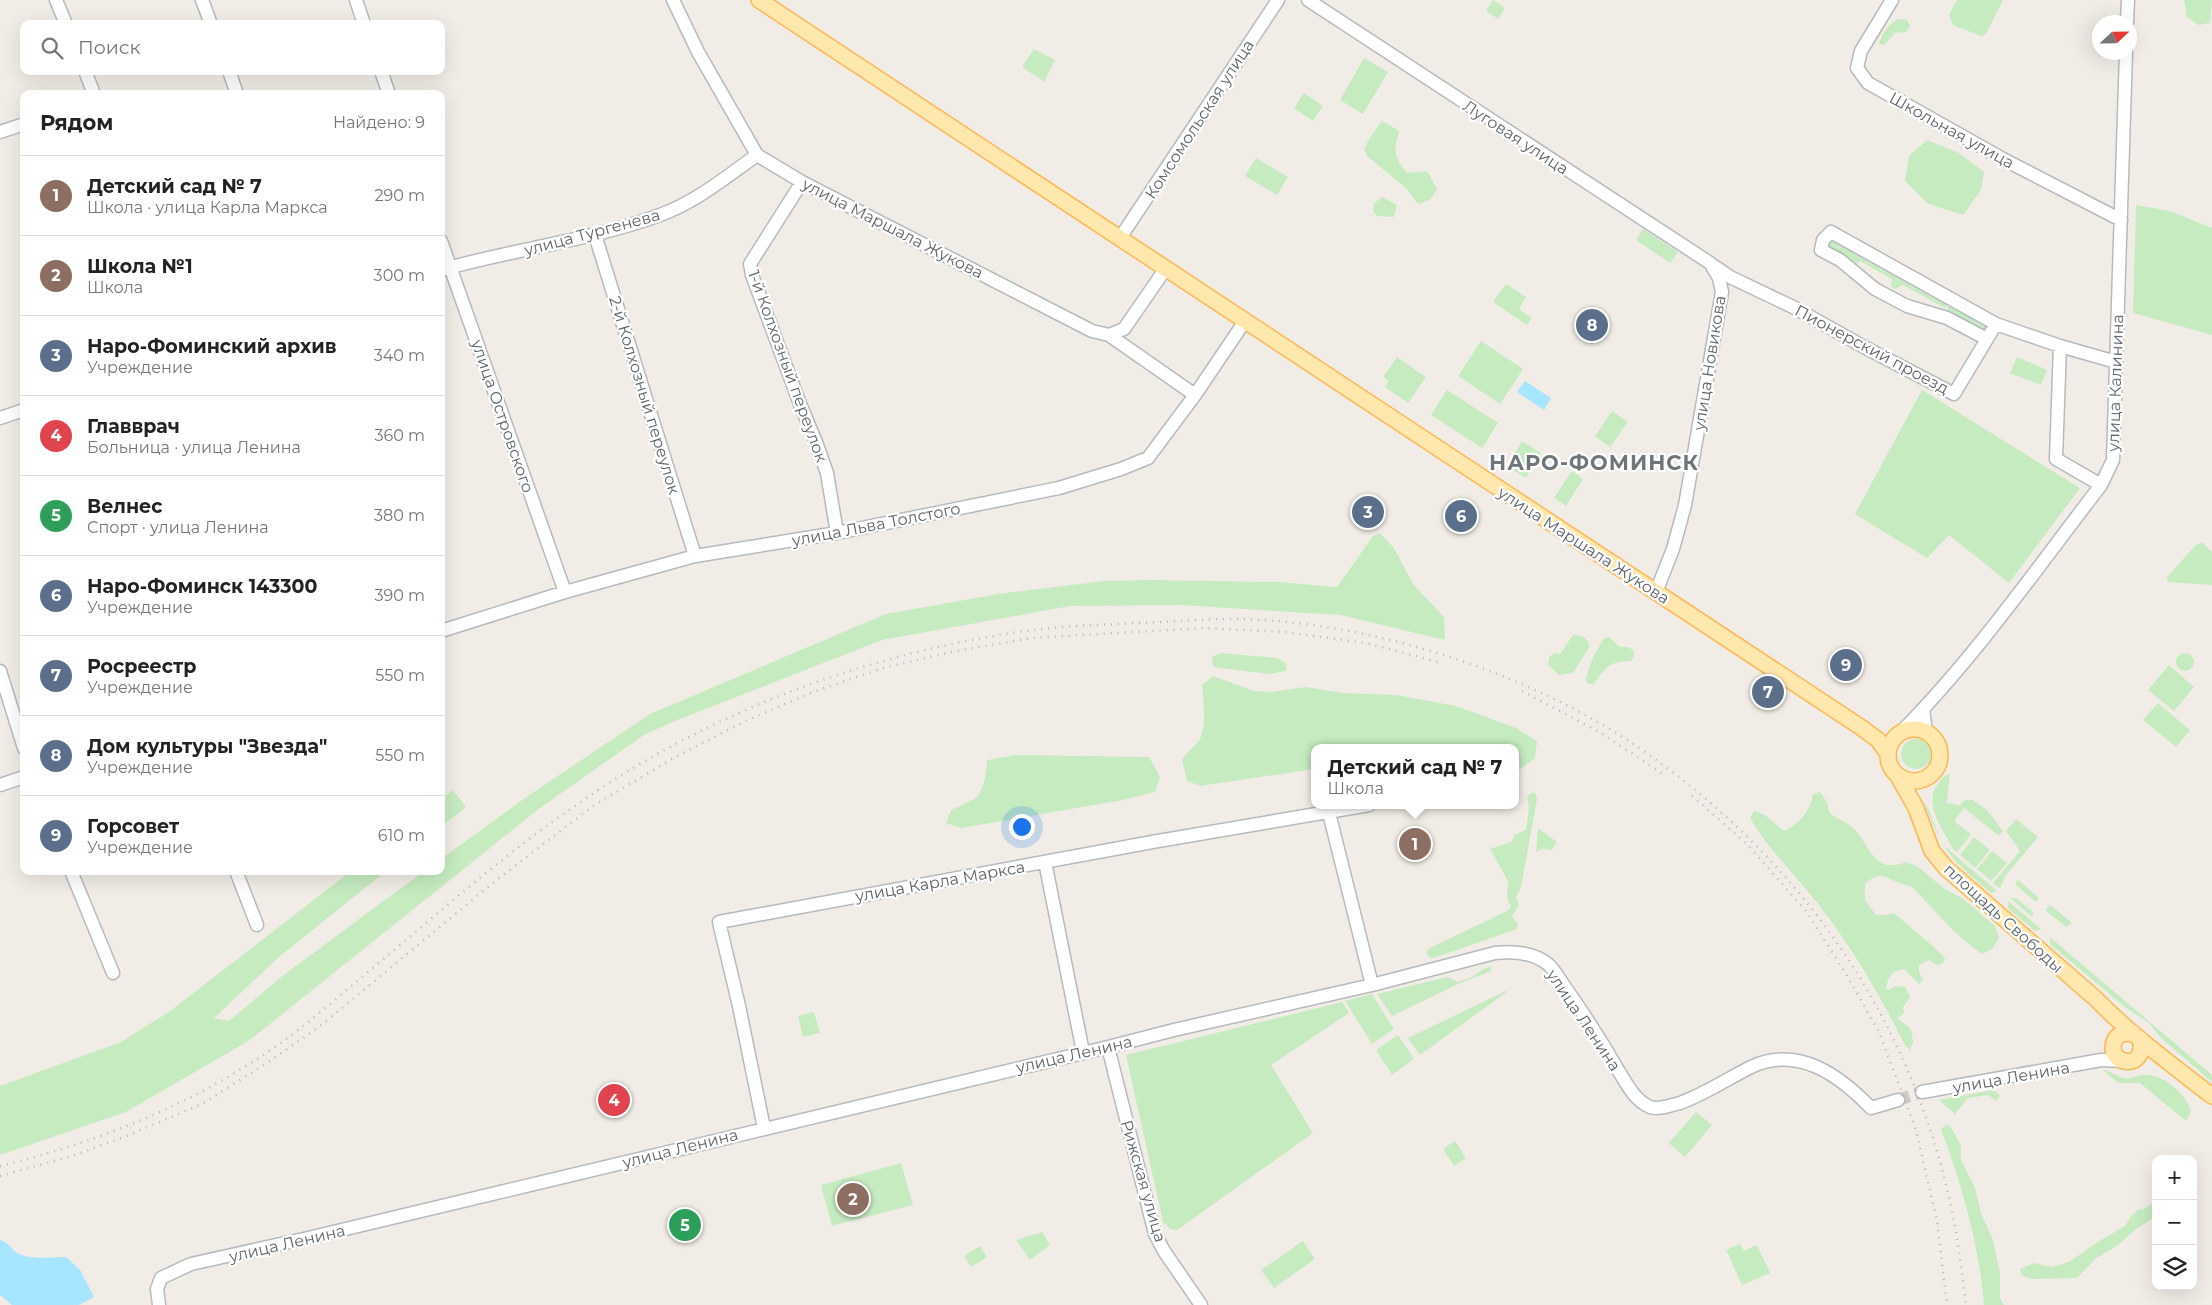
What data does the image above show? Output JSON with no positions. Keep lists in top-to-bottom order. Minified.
{"streets":{"main road":["улица Маршала Жукова","площадь Свободы"],"street":["Комсомольская улица","Школьная улица","Луговая улица","улица Тургенева","Пионерский проезд","улица Новикова","1-й Колхозный переулок","улица Калинина","2-й Колхозный переулок","улица Островского","улица Льва Толстого","улица Карла Маркса","улица Ленина","Рижская улица"]},"crossings":[["Комсомольская улица","улица Маршала Жукова"],["Школьная улица","улица Калинина"],["Луговая улица","Пионерский проезд"],["Луговая улица","улица Новикова"],["улица Маршала Жукова","улица Тургенева"],["улица Маршала Жукова","улица Новикова"],["улица Маршала Жукова","1-й Колхозный переулок"],["улица Маршала Жукова","улица Калинина"],["улица Маршала Жукова","улица Льва Толстого"],["улица Маршала Жукова","площадь Свободы"],["улица Тургенева","2-й Колхозный переулок"],["улица Тургенева","улица Островского"],["1-й Колхозный переулок","улица Льва Толстого"],["улица Калинина","площадь Свободы"],["2-й Колхозный переулок","улица Льва Толстого"],["улица Островского","улица Льва Толстого"],["улица Карла Маркса","улица Ленина"],["площадь Свободы","улица Ленина"],["улица Ленина","Рижская улица"]],"districts":["НАРО-ФОМИНСК"],"north":"right","page":{"search":"Поиск","heading":["Рядом","Найдено: 9"],"list":[{"mark":"1","name":"Детский сад № 7","note":"Школа · улица Карла Маркса","value":"290 m"},{"mark":"2","name":"Школа №1","note":"Школа","value":"300 m"},{"mark":"3","name":"Наро-Фоминский архив","note":"Учреждение","value":"340 m"},{"mark":"4","name":"Главврач","note":"Больница · улица Ленина","value":"360 m"},{"mark":"5","name":"Велнес","note":"Спорт · улица Ленина","value":"380 m"},{"mark":"6","name":"Наро-Фоминск 143300","note":"Учреждение","value":"390 m"},{"mark":"7","name":"Росреестр","note":"Учреждение","value":"550 m"},{"mark":"8","name":"Дом культуры \"Звезда\"","note":"Учреждение","value":"550 m"},{"mark":"9","name":"Горсовет","note":"Учреждение","value":"610 m"}],"pins":["8","3","6","9","7","1","4","2","5"],"popup":["Детский сад № 7","Школа"],"map_buttons":["+","−"]}}
